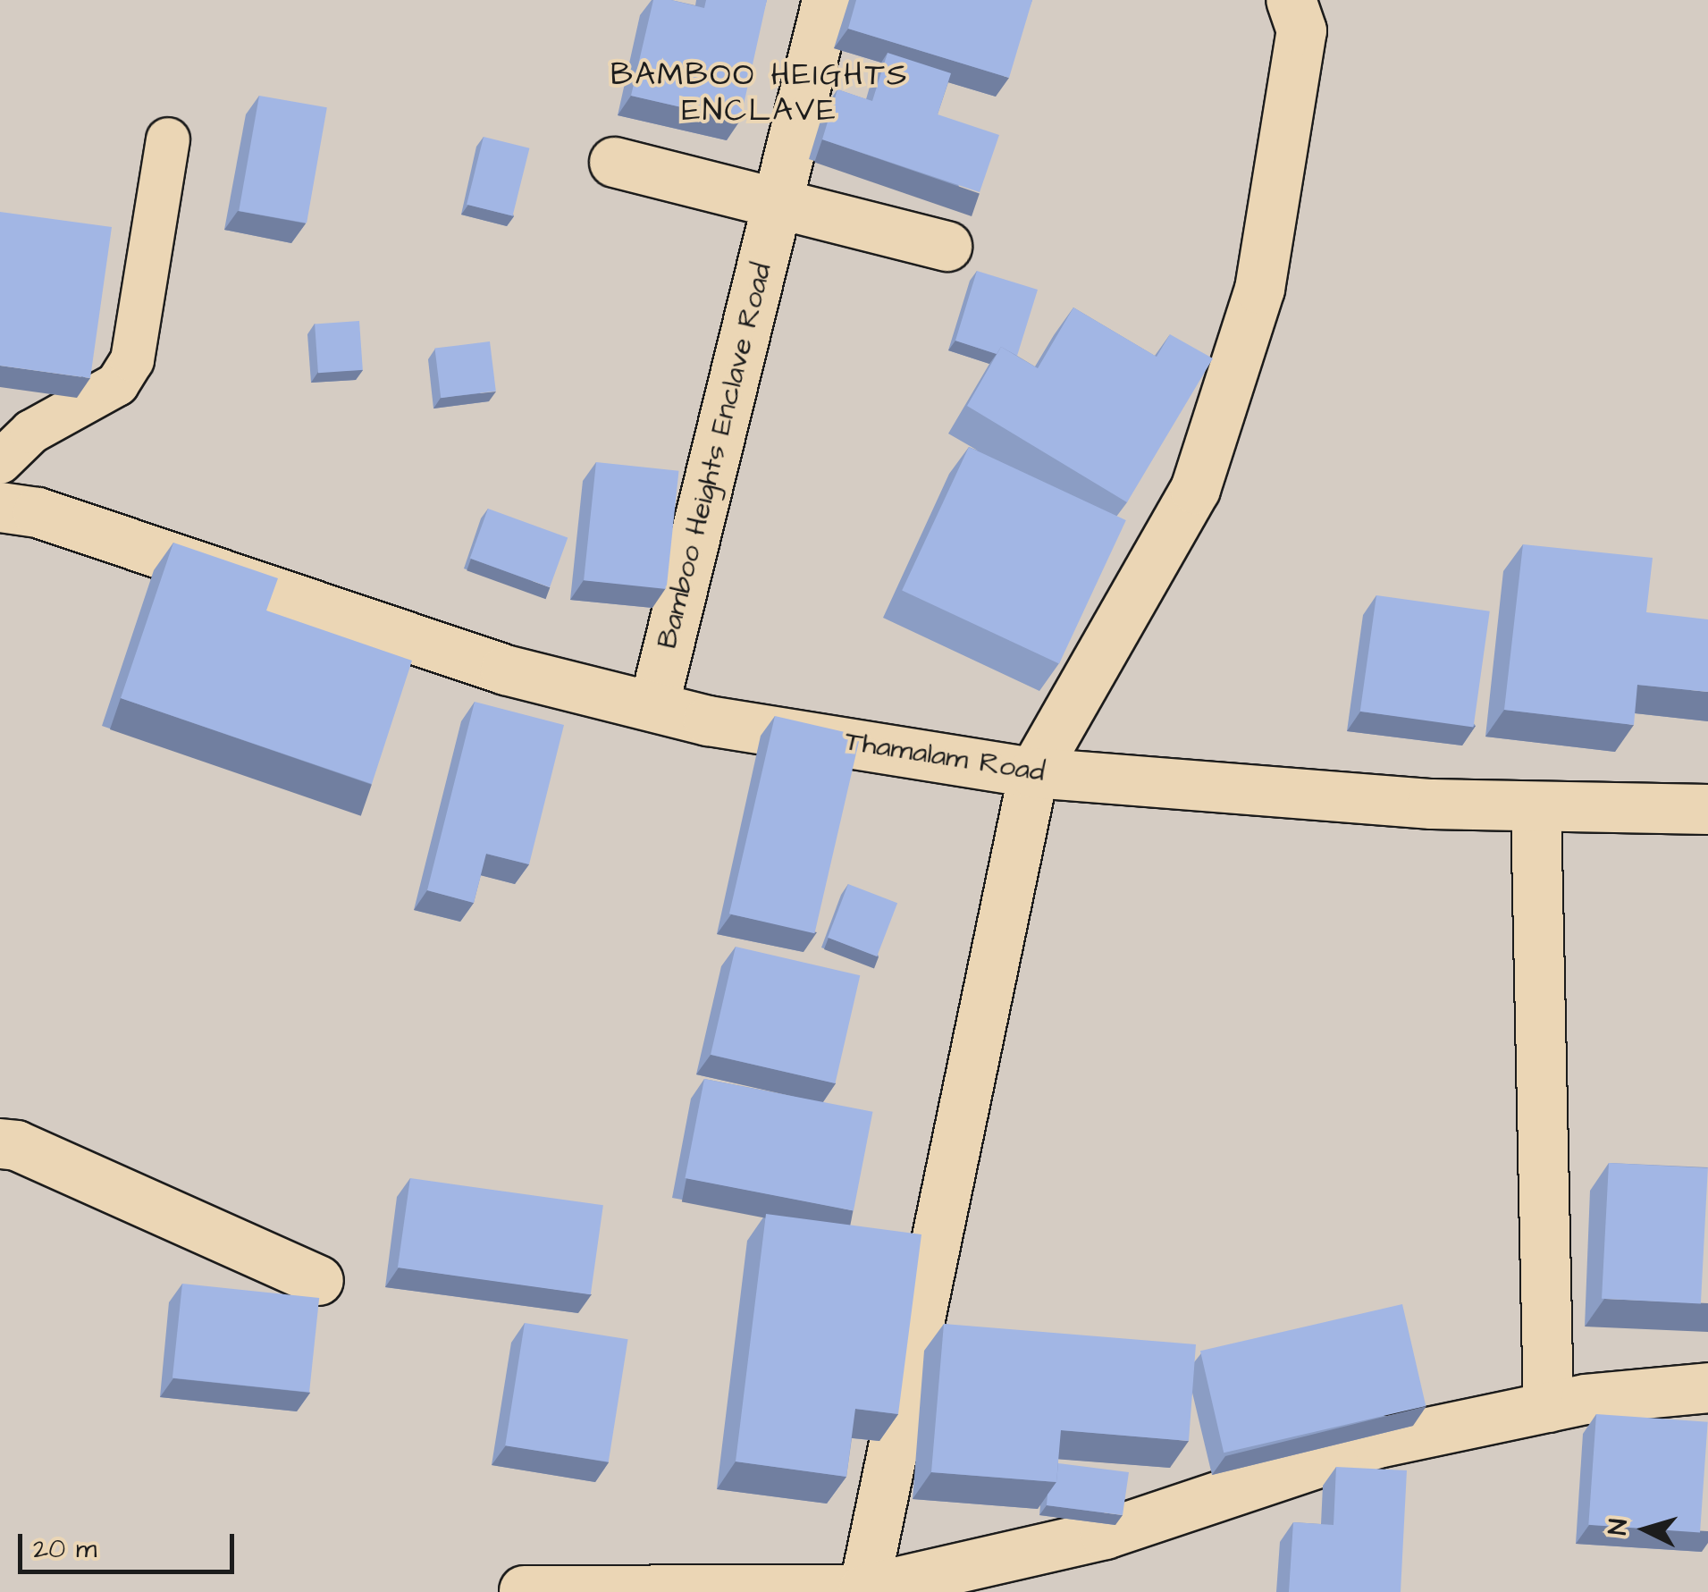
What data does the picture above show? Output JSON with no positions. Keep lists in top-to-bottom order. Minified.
{"streets":{"street":["Bamboo Heights Enclave Road","Thamalam Road"]},"crossings":[["Bamboo Heights Enclave Road","Thamalam Road"]],"districts":["BAMBOO HEIGHTS ENCLAVE"],"scale_bar":"20 m","north":"left"}
